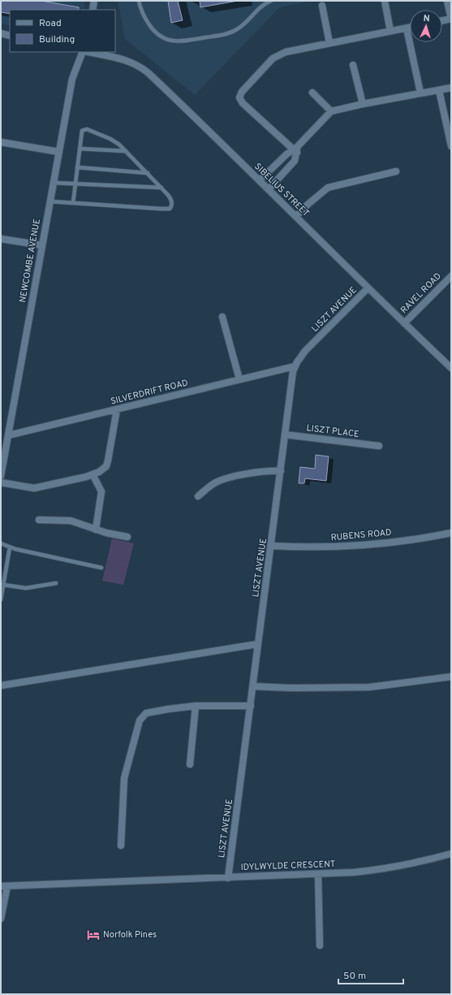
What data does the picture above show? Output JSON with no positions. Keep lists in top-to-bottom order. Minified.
{"streets":{"street":["SIBELIUS STREET","NEWCOMBE AVENUE","RAVEL ROAD","LISZT AVENUE","SILVERDRIFT ROAD","LISZT PLACE","RUBENS ROAD","IDYLWYLDE CRESCENT"]},"crossings":[["SIBELIUS STREET","RAVEL ROAD"],["SIBELIUS STREET","LISZT AVENUE"],["NEWCOMBE AVENUE","SILVERDRIFT ROAD"],["LISZT AVENUE","SILVERDRIFT ROAD"],["LISZT AVENUE","LISZT PLACE"],["LISZT AVENUE","RUBENS ROAD"],["LISZT AVENUE","IDYLWYLDE CRESCENT"]],"places":{"hotel":["Norfolk Pines"]},"legend":["Road","Building"],"scale_bar":"50 m","north":"top"}
